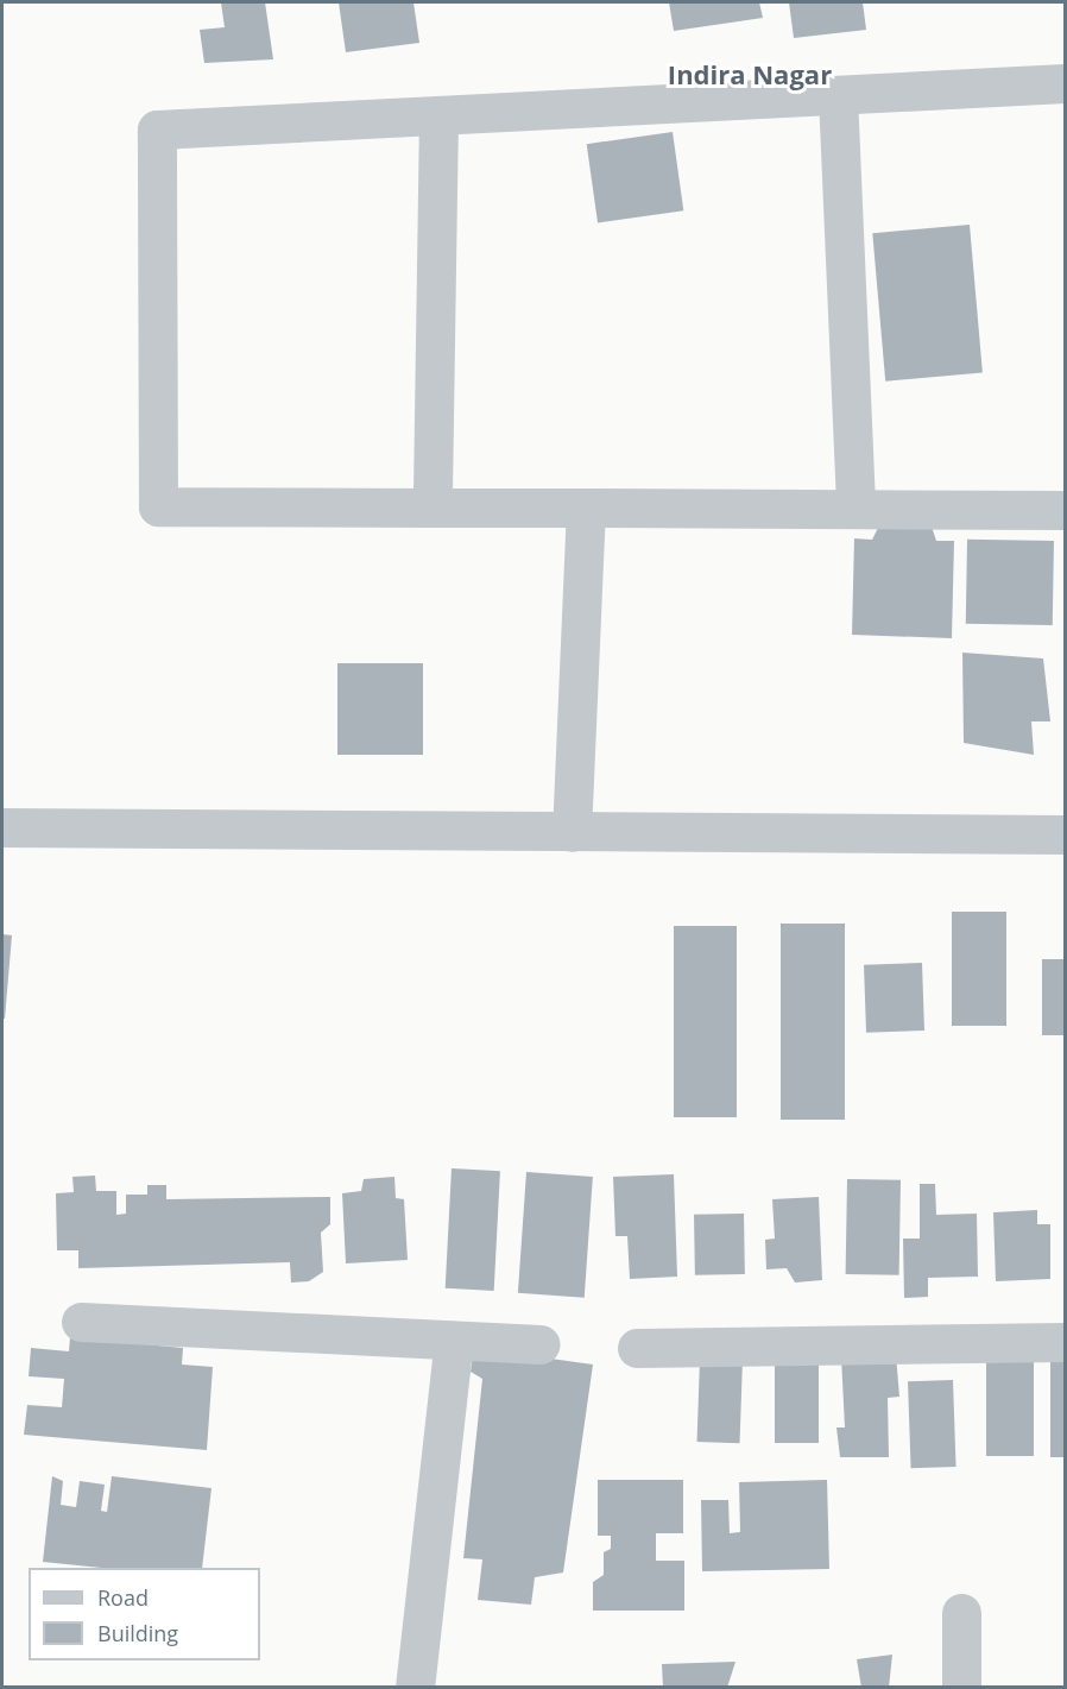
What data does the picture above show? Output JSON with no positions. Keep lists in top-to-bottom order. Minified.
{"districts":["Indira Nagar"],"legend":["Road","Building"]}
